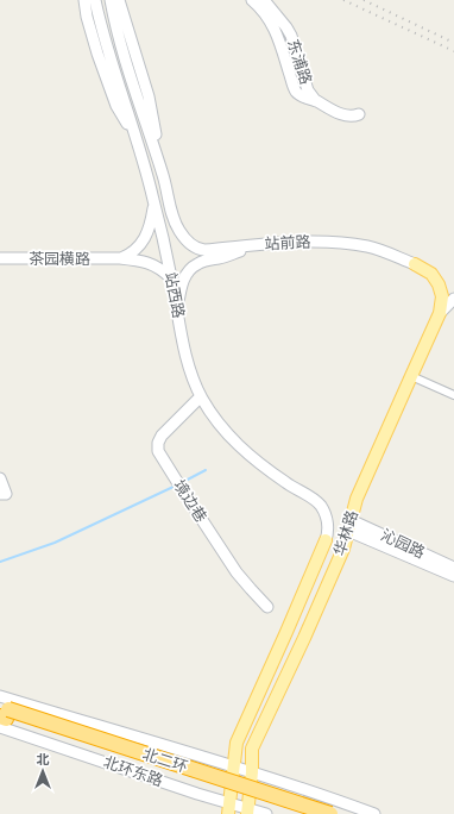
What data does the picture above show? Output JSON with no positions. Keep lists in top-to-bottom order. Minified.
{"streets":{"highway":["北二环"],"main road":["东浦路","站前路","茶园横路","站西路","境边巷","华林路","沁园路","北环东路"]},"crossings":[["站前路","华林路"],["茶园横路","站西路"],["站西路","境边巷"],["站西路","华林路"],["华林路","沁园路"],["华林路","北环东路"],["北二环","北环东路"]],"north":"top"}
